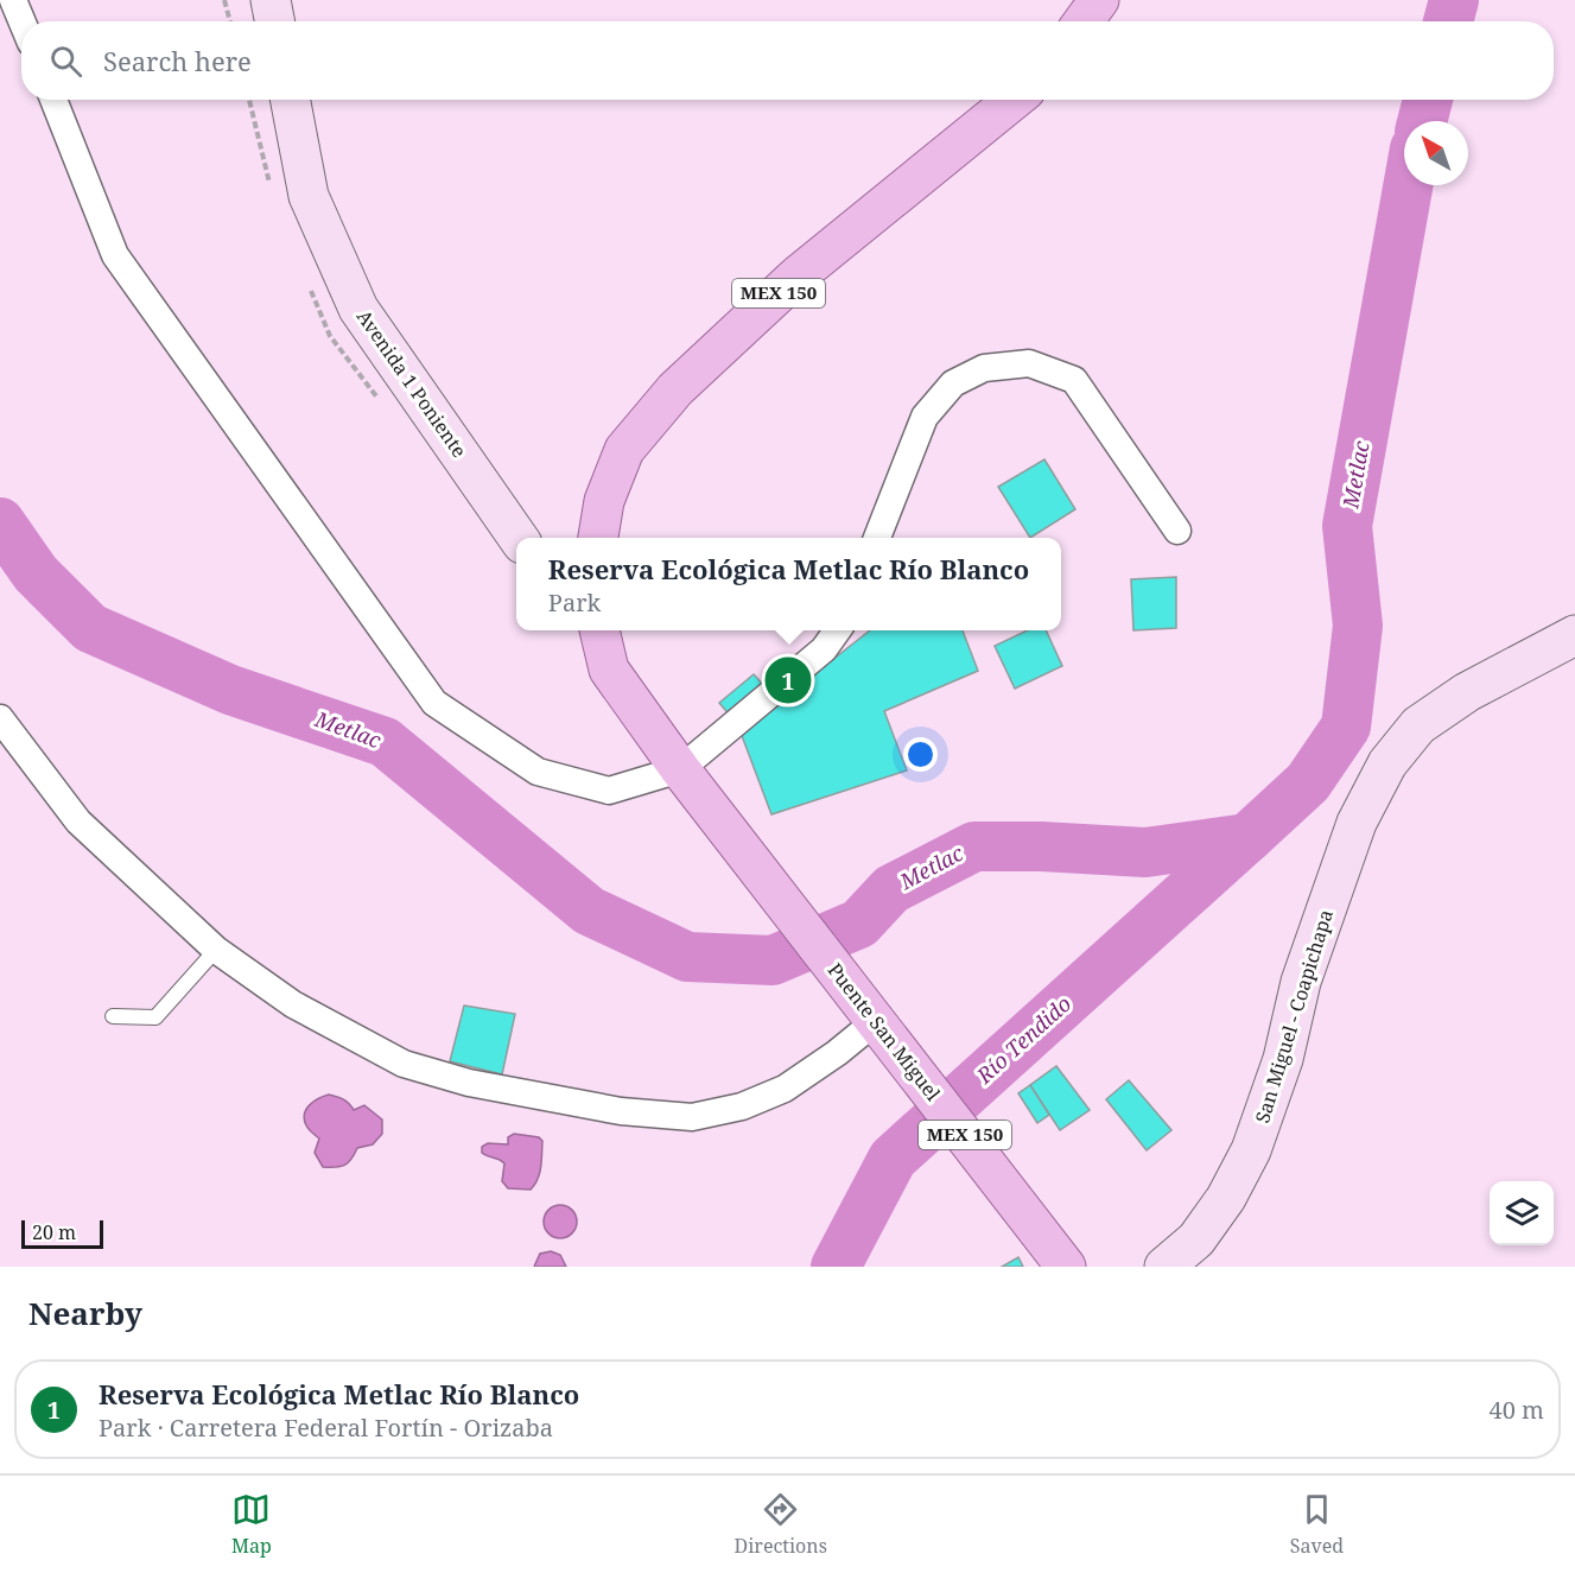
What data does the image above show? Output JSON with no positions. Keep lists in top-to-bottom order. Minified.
{"streets":{"main road":["MEX 150","Puente San Miguel"],"street":["Avenida 1 Poniente","San Miguel - Coapichapa"]},"crossings":[["MEX 150","Puente San Miguel"]],"water":["Metlac","Río Tendido"],"scale_bar":"20 m","north":"top left","page":{"search":"Search here","popup":["Reserva Ecológica Metlac Río Blanco","Park"],"pins":"1","scale":"20 m","heading":"Nearby","list":[{"mark":"1","name":"Reserva Ecológica Metlac Río Blanco","note":"Park · Carretera Federal Fortín - Orizaba","value":"40 m"}],"nav":["Map","Directions","Saved"]}}
